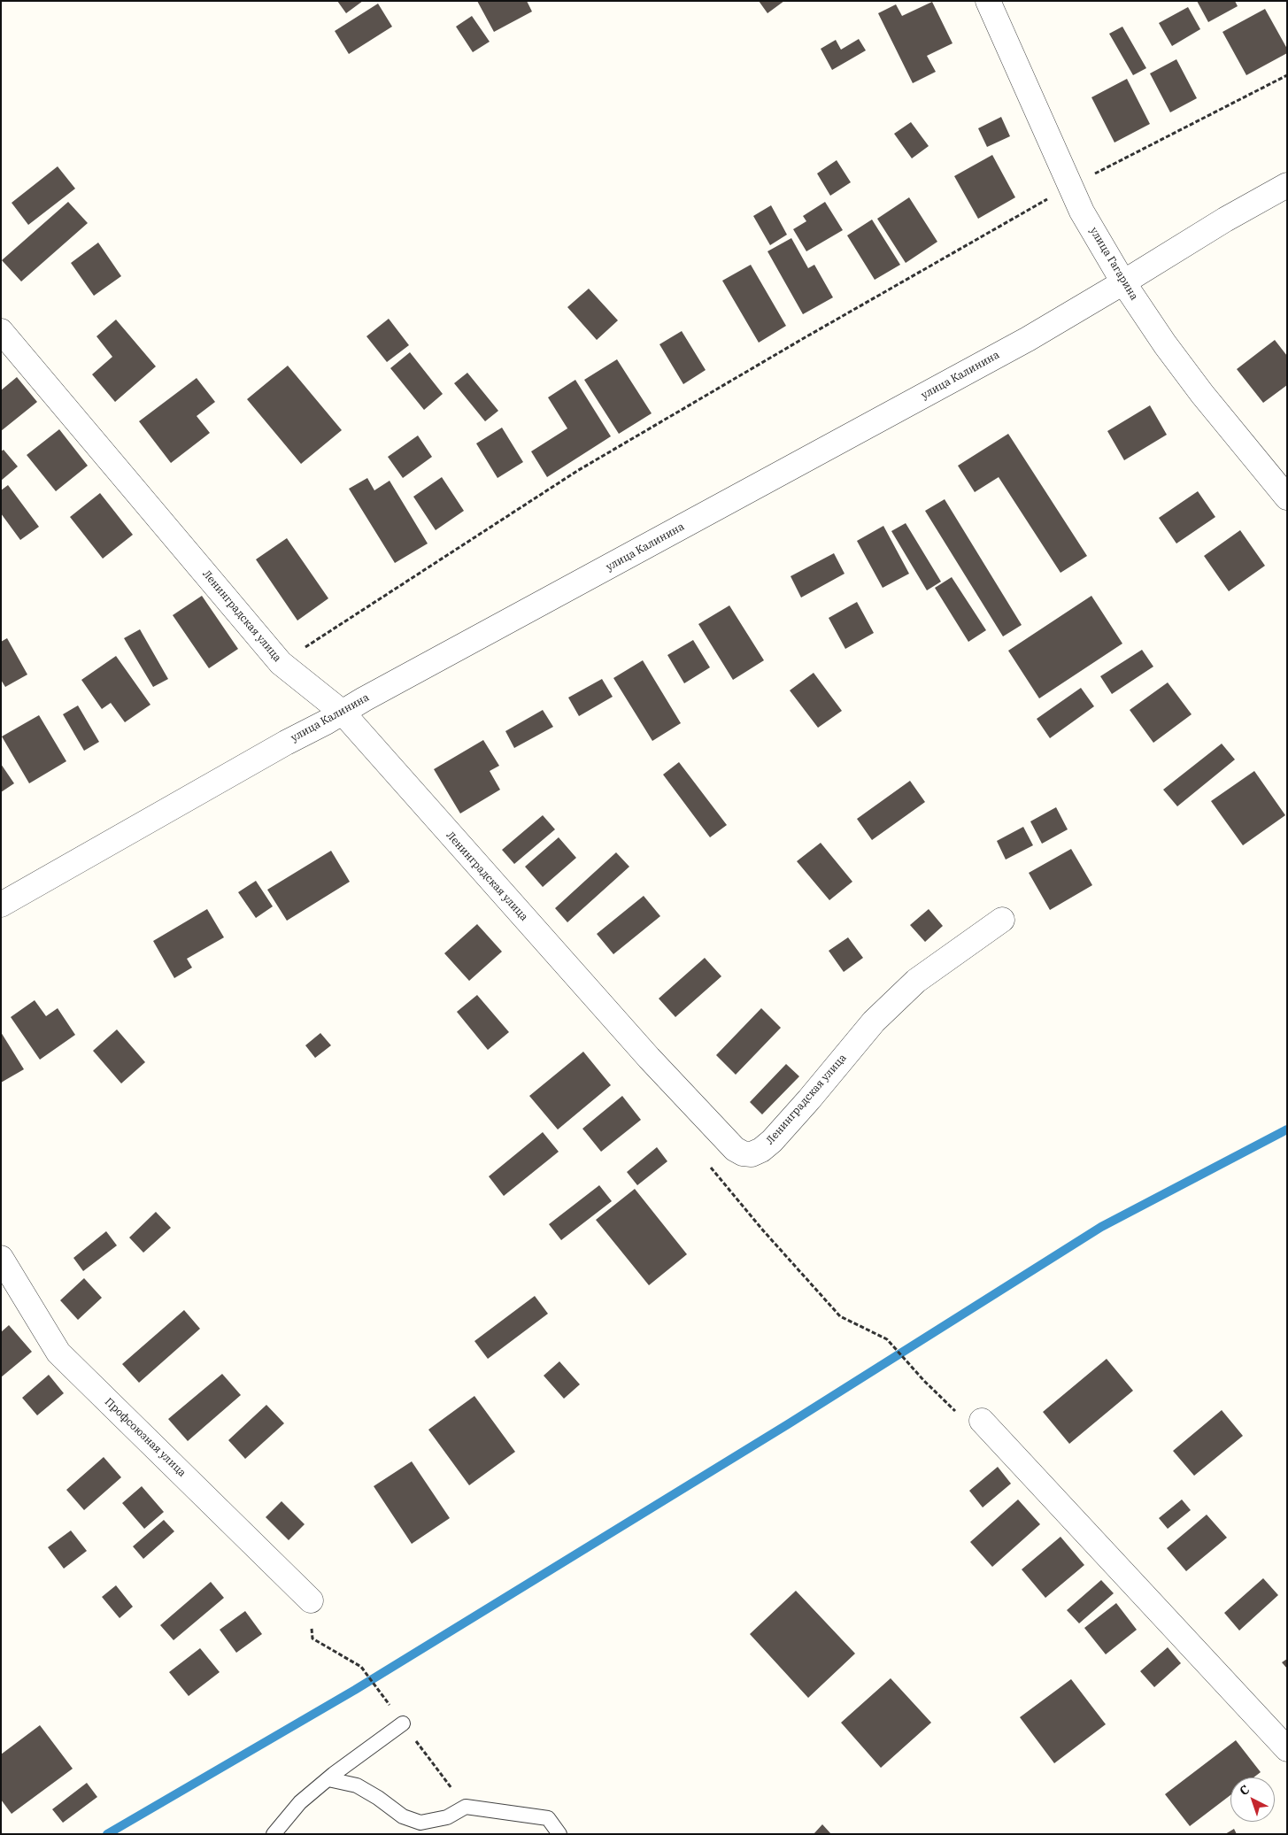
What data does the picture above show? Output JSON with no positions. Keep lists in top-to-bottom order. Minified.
{"streets":{"street":["улица Гагарина","улица Калинина","Ленинградская улица","Профсоюзная улица"]},"crossings":[["улица Гагарина","улица Калинина"],["улица Калинина","Ленинградская улица"]],"north":"top left"}
